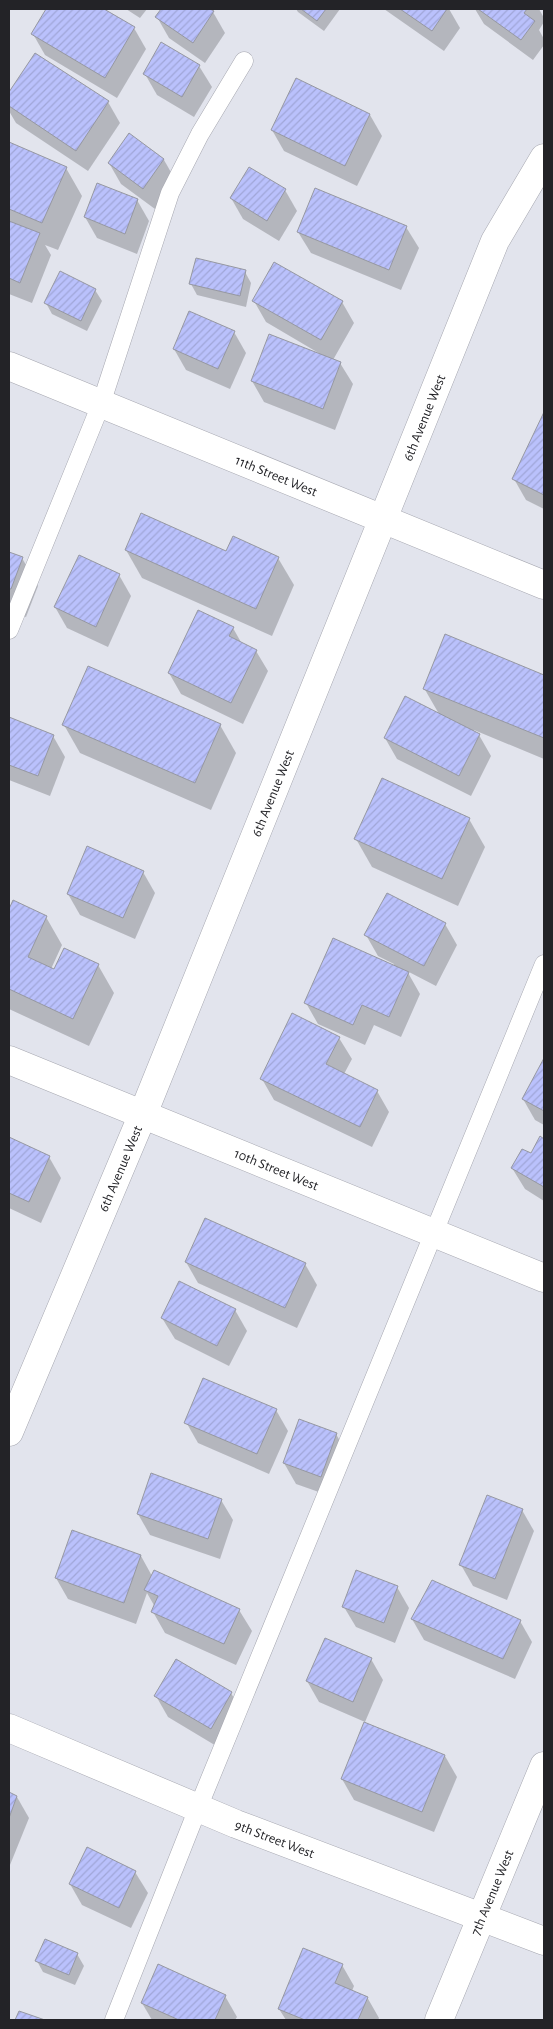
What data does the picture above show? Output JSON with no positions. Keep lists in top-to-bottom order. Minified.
{"streets":{"street":["6th Avenue West","11th Street West","10th Street West","9th Street West","7th Avenue West"]},"crossings":[["6th Avenue West","11th Street West"],["6th Avenue West","10th Street West"],["9th Street West","7th Avenue West"]]}
